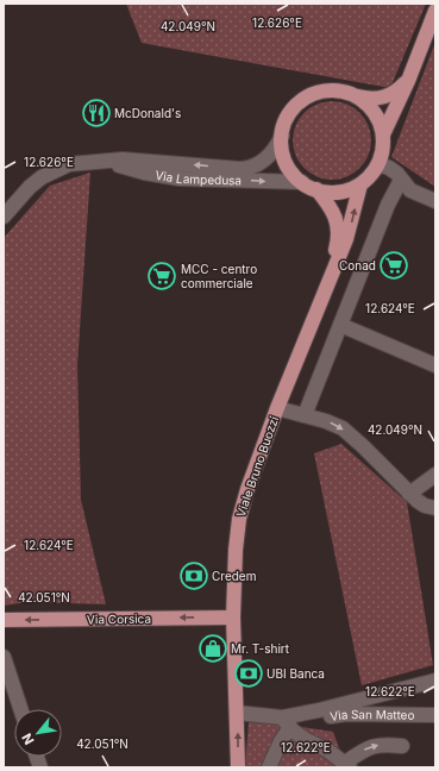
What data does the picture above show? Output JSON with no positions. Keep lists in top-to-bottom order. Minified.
{"streets":{"main road":["Viale Bruno Buozzi","Via Corsica"],"street":["Via Lampedusa","Via San Matteo"]},"crossings":[["Via Lampedusa","Viale Bruno Buozzi"],["Viale Bruno Buozzi","Via Corsica"]],"one_way":["Via Corsica"],"places":{"restaurant":["McDonald's"],"supermarket":["Conad","MCC - centro commerciale"],"bank":["Credem","UBI Banca"],"shop":["Mr. T-shirt"]},"north":"bottom left","coordinates":["12.626°E","42.049°N","12.624°E","42.051°N","12.622°E"]}
